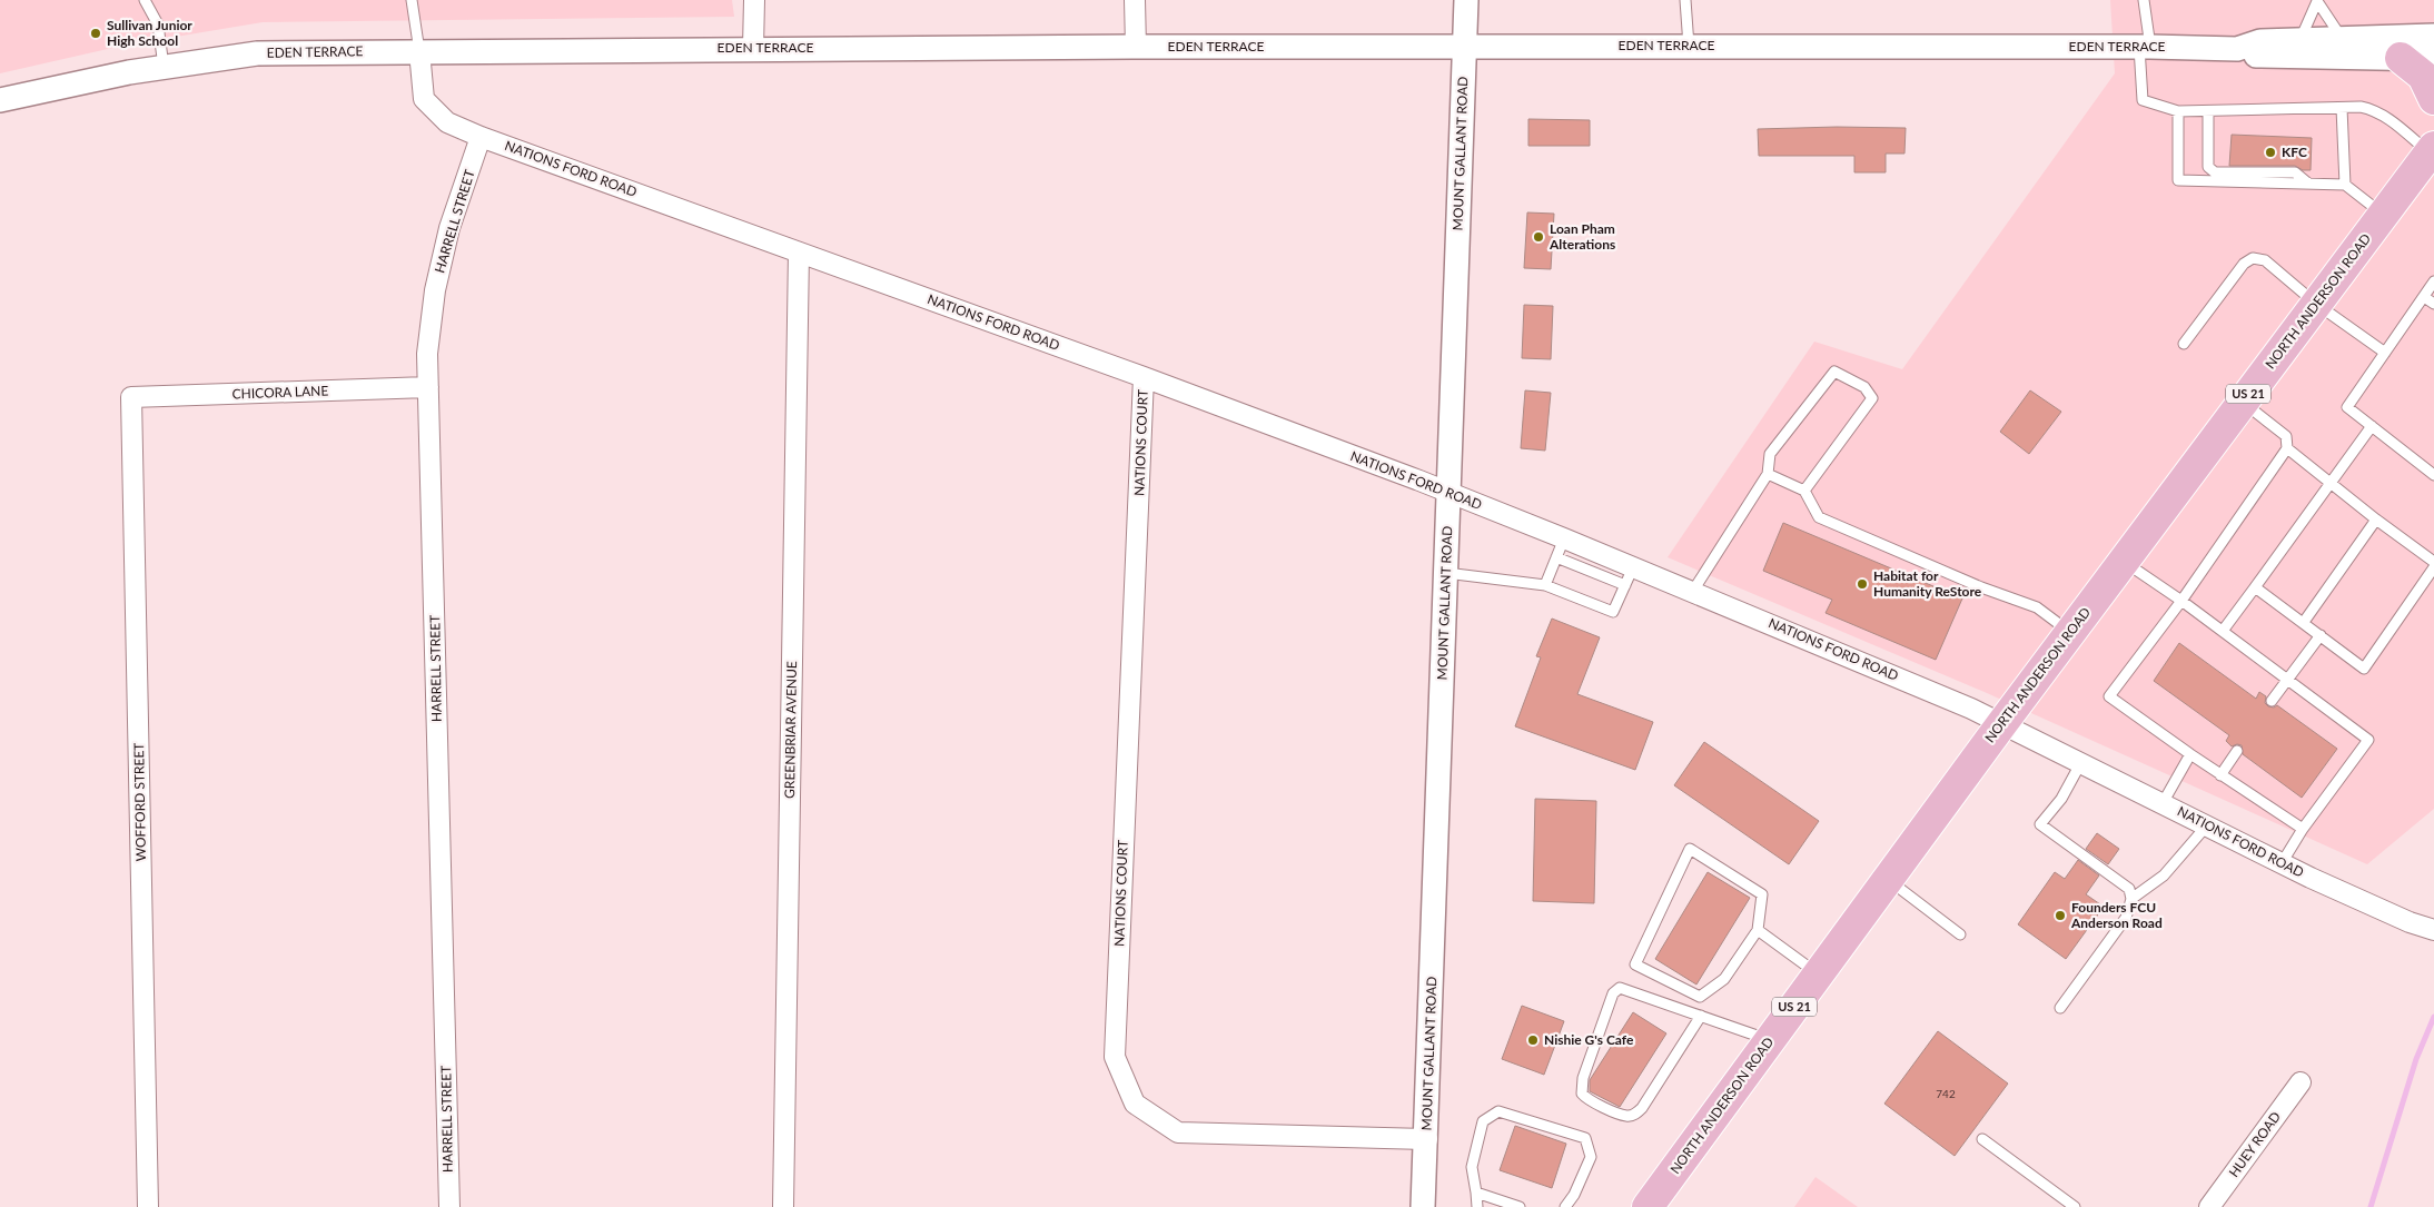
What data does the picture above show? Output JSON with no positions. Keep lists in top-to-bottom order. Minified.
{"streets":{"main road":["NORTH ANDERSON ROAD","US 21"],"street":["EDEN TERRACE","MOUNT GALLANT ROAD","NATIONS FORD ROAD","HARRELL STREET","CHICORA LANE","NATIONS COURT","GREENBRIAR AVENUE","WOFFORD STREET","HUEY ROAD"]},"crossings":[["EDEN TERRACE","MOUNT GALLANT ROAD"],["EDEN TERRACE","NATIONS FORD ROAD"],["MOUNT GALLANT ROAD","NATIONS FORD ROAD"],["MOUNT GALLANT ROAD","NATIONS COURT"],["NATIONS FORD ROAD","HARRELL STREET"],["NATIONS FORD ROAD","NORTH ANDERSON ROAD"],["NATIONS FORD ROAD","NATIONS COURT"],["NATIONS FORD ROAD","GREENBRIAR AVENUE"],["HARRELL STREET","CHICORA LANE"],["CHICORA LANE","WOFFORD STREET"]],"places":["Sullivan Junior High School","KFC","Loan Pham Alterations","Habitat for Humanity ReStore","Founders FCU Anderson Road","Nishie G's Cafe"],"house_numbers":["742"]}
